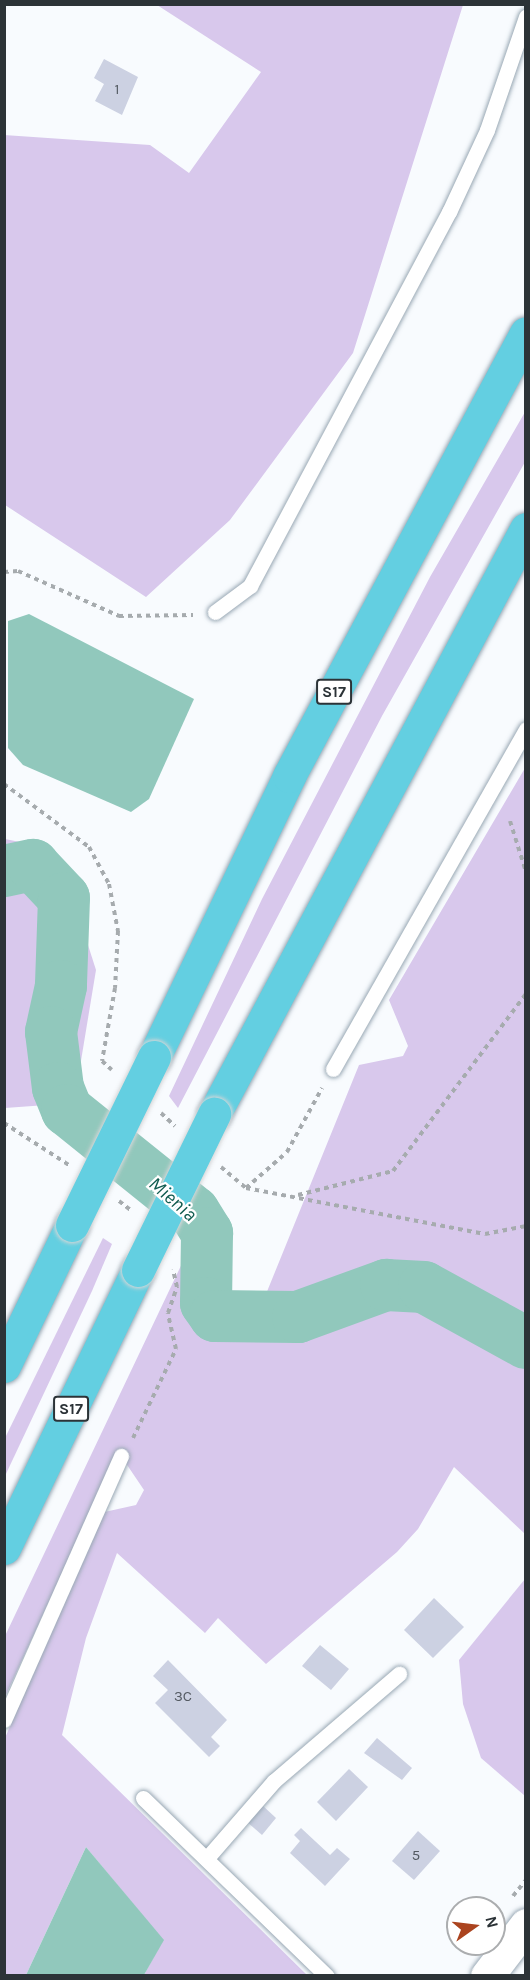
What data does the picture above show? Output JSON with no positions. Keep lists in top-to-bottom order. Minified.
{"streets":{"highway":["S17"]},"water":["Mienia"],"house_numbers":["1","3C","5"],"north":"right"}
